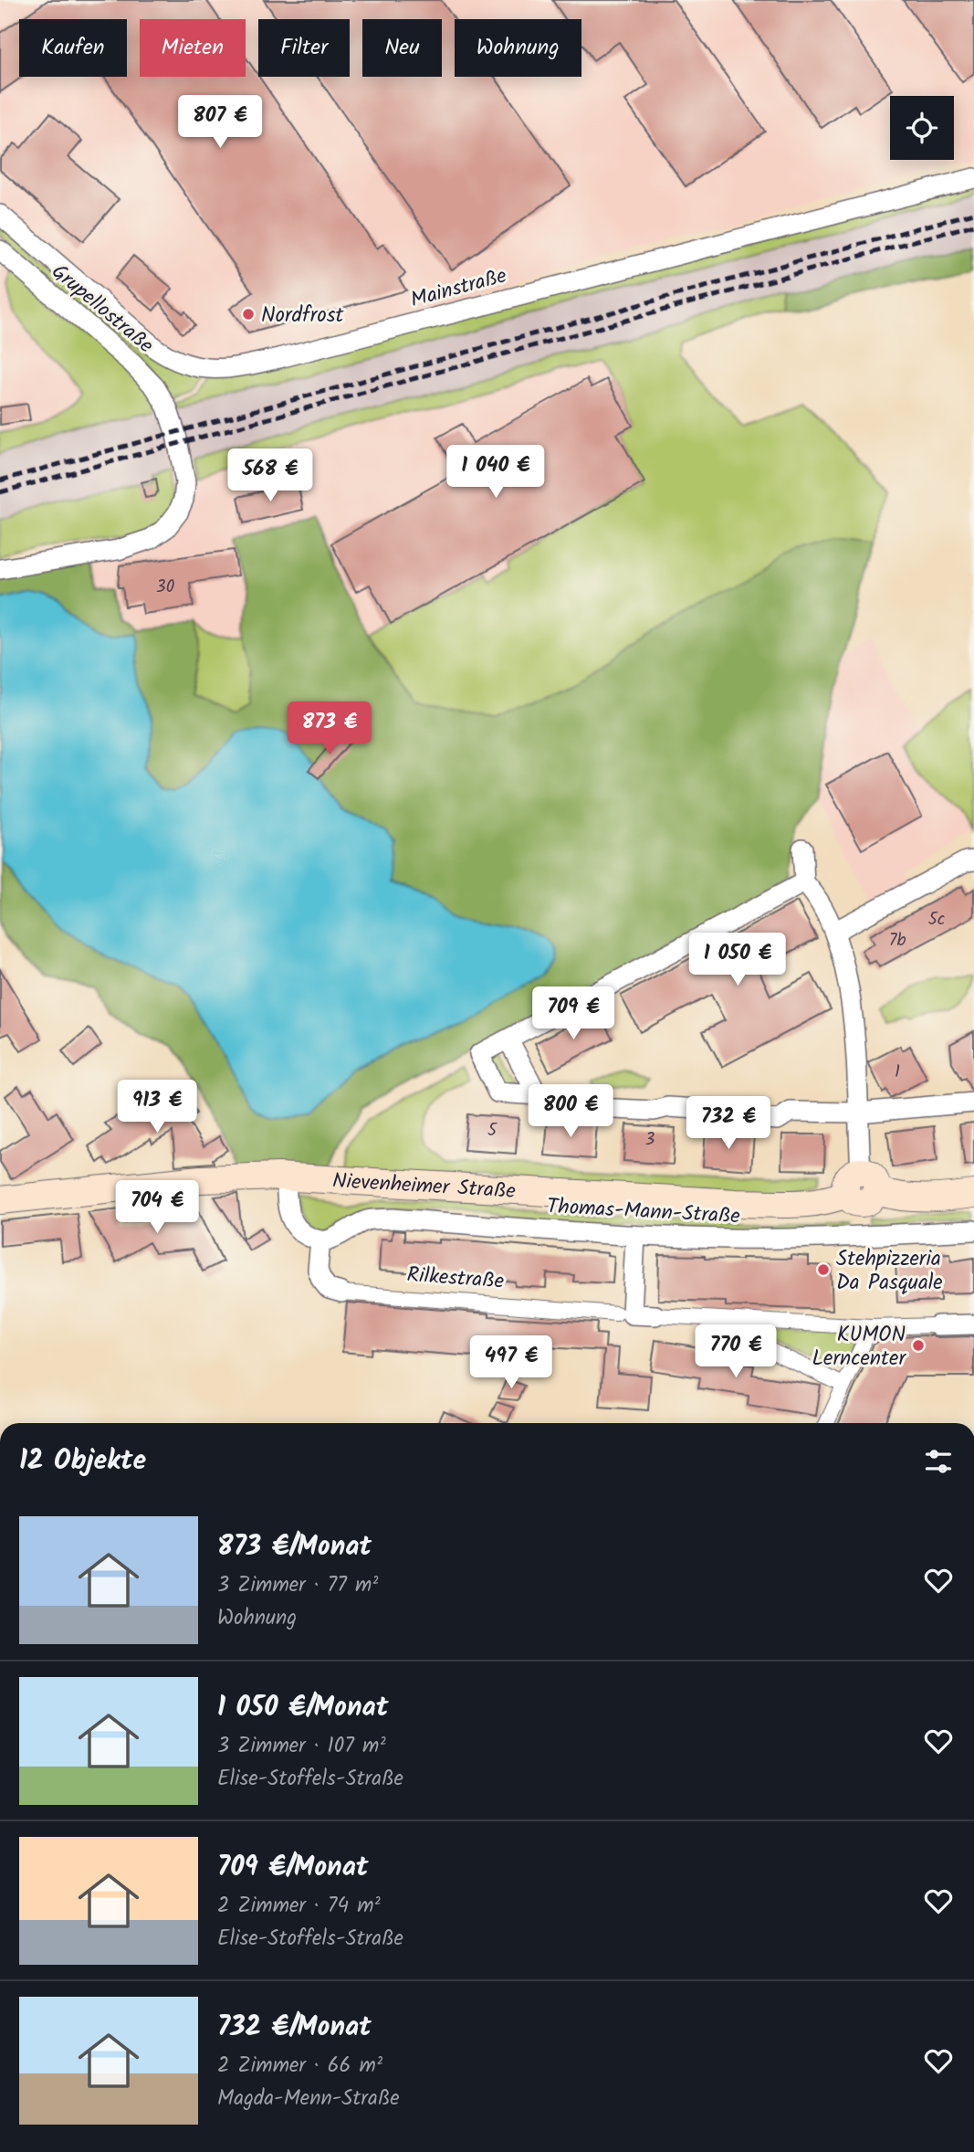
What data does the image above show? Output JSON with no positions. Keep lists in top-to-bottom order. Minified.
{"streets":{"main road":["Nievenheimer Straße"],"street":["Mainstraße","Grupellostraße","Thomas-Mann-Straße","Rilkestraße"]},"crossings":[["Thomas-Mann-Straße","Rilkestraße"]],"places":["Nordfrost","Stehpizzeria Da Pasquale","KUMON Lerncenter"],"house_numbers":["30","5c","7b","1","5","3"],"page":{"chip":["Kaufen","Mieten","Filter","Neu","Wohnung"],"price":["807 €","1 040 €","568 €","873 €","1 050 €","709 €","913 €","800 €","732 €","704 €","770 €","497 €"],"heading":"12 Objekte","list":[{"name":"873 €/Monat","note":"3 Zimmer · 77 m² · Wohnung"},{"name":"1 050 €/Monat","note":"3 Zimmer · 107 m² · Elise-Stoffels-Straße"},{"name":"709 €/Monat","note":"2 Zimmer · 74 m² · Elise-Stoffels-Straße"},{"name":"732 €/Monat","note":"2 Zimmer · 66 m² · Magda-Menn-Straße"}]}}
